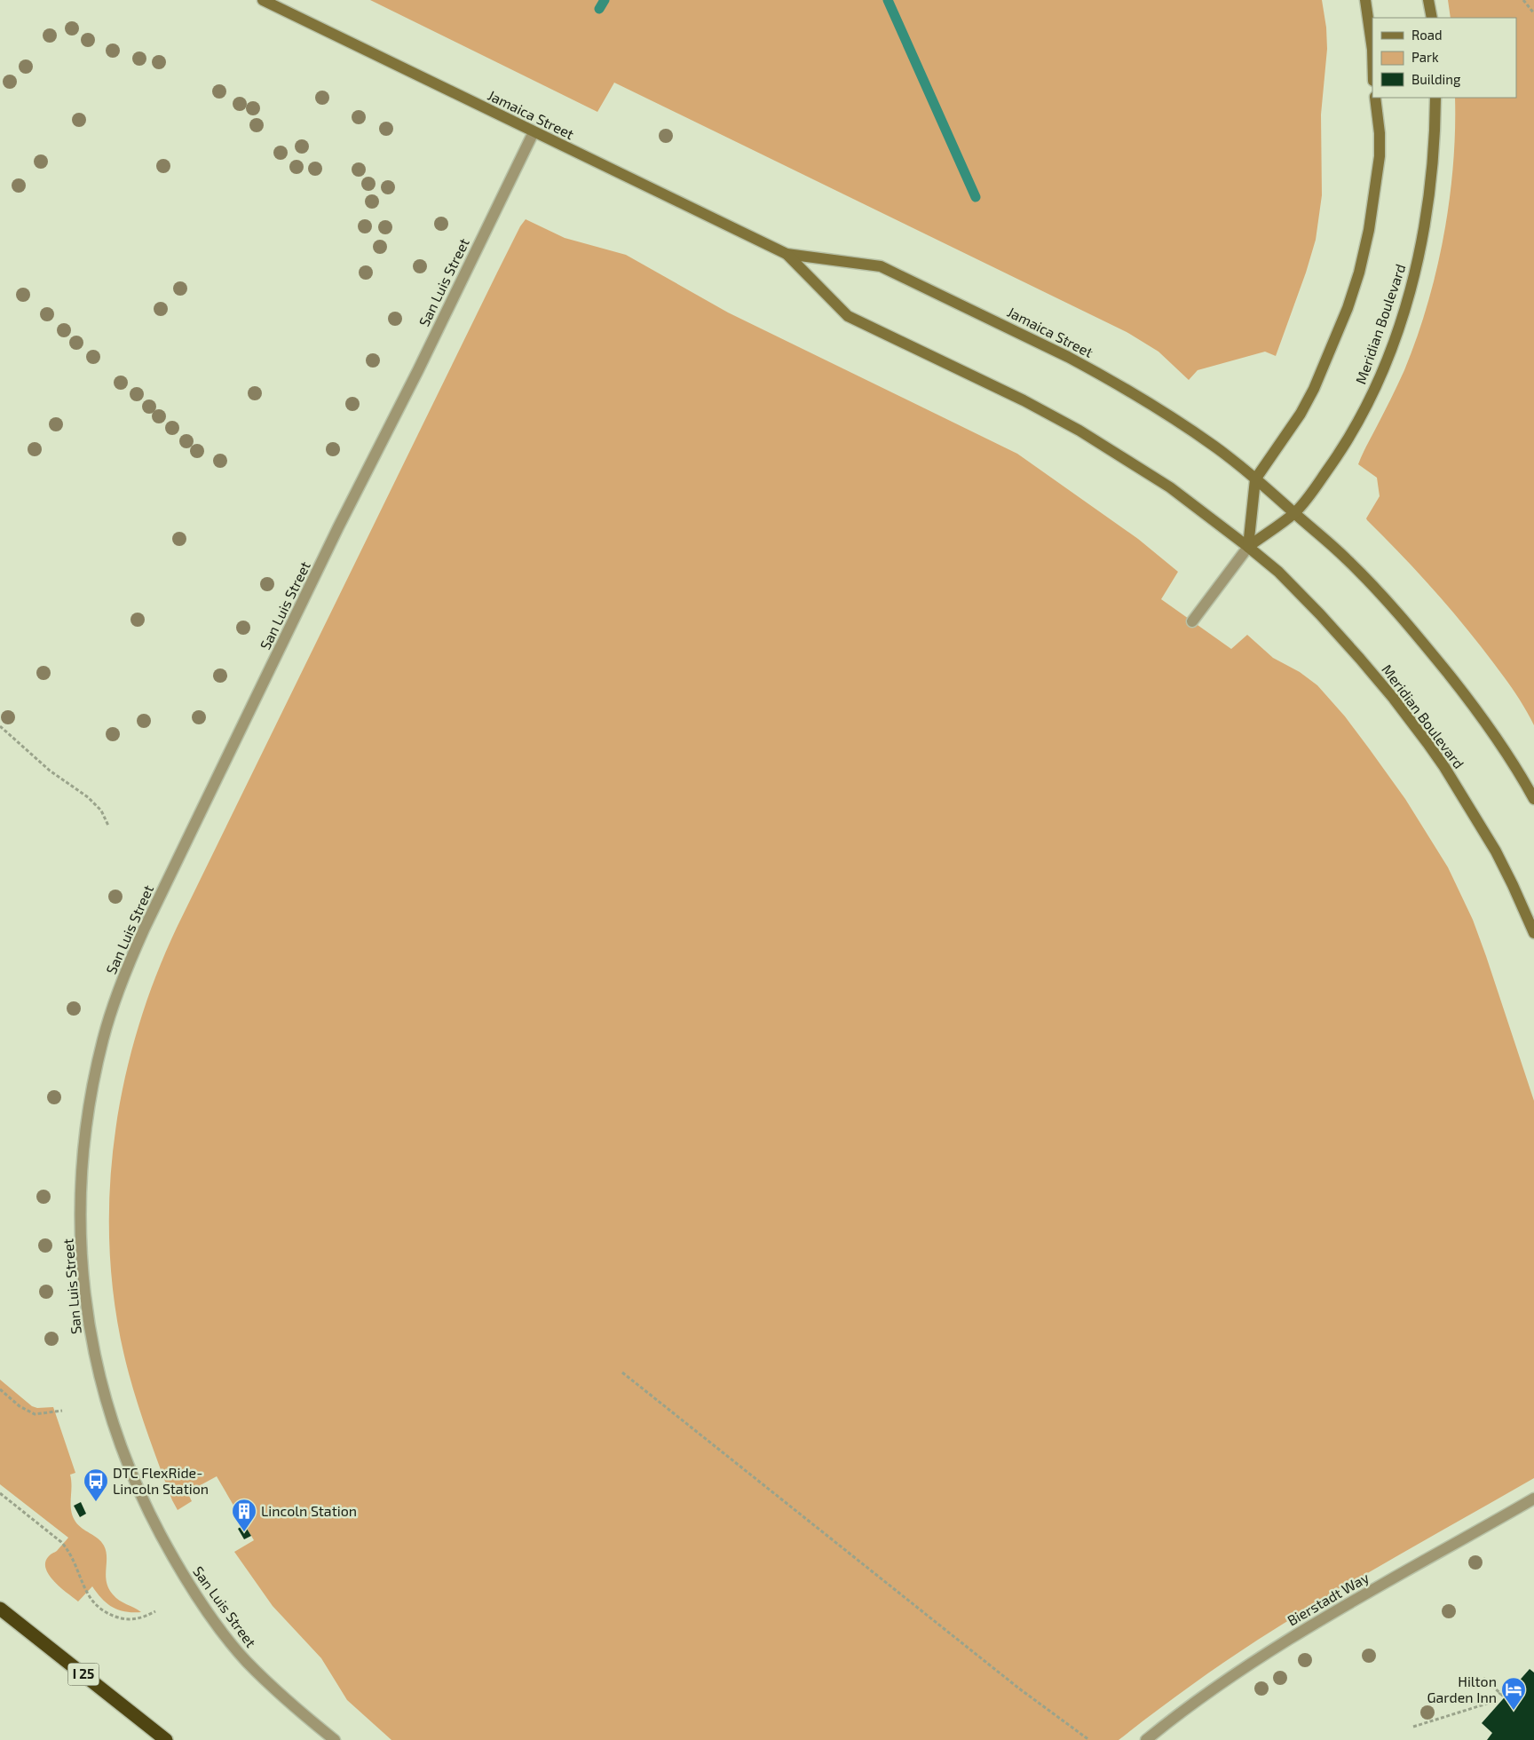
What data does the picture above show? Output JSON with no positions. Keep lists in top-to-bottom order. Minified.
{"streets":{"highway":["I 25"],"main road":["Jamaica Street","Meridian Boulevard"],"street":["San Luis Street","Bierstadt Way"]},"crossings":[["Jamaica Street","San Luis Street"],["Jamaica Street","Meridian Boulevard"]],"places":{"bus stop":["DTC FlexRide- Lincoln Station"],"building":["Lincoln Station"],"hotel":["Hilton Garden Inn"]},"legend":["Road","Park","Building"]}
